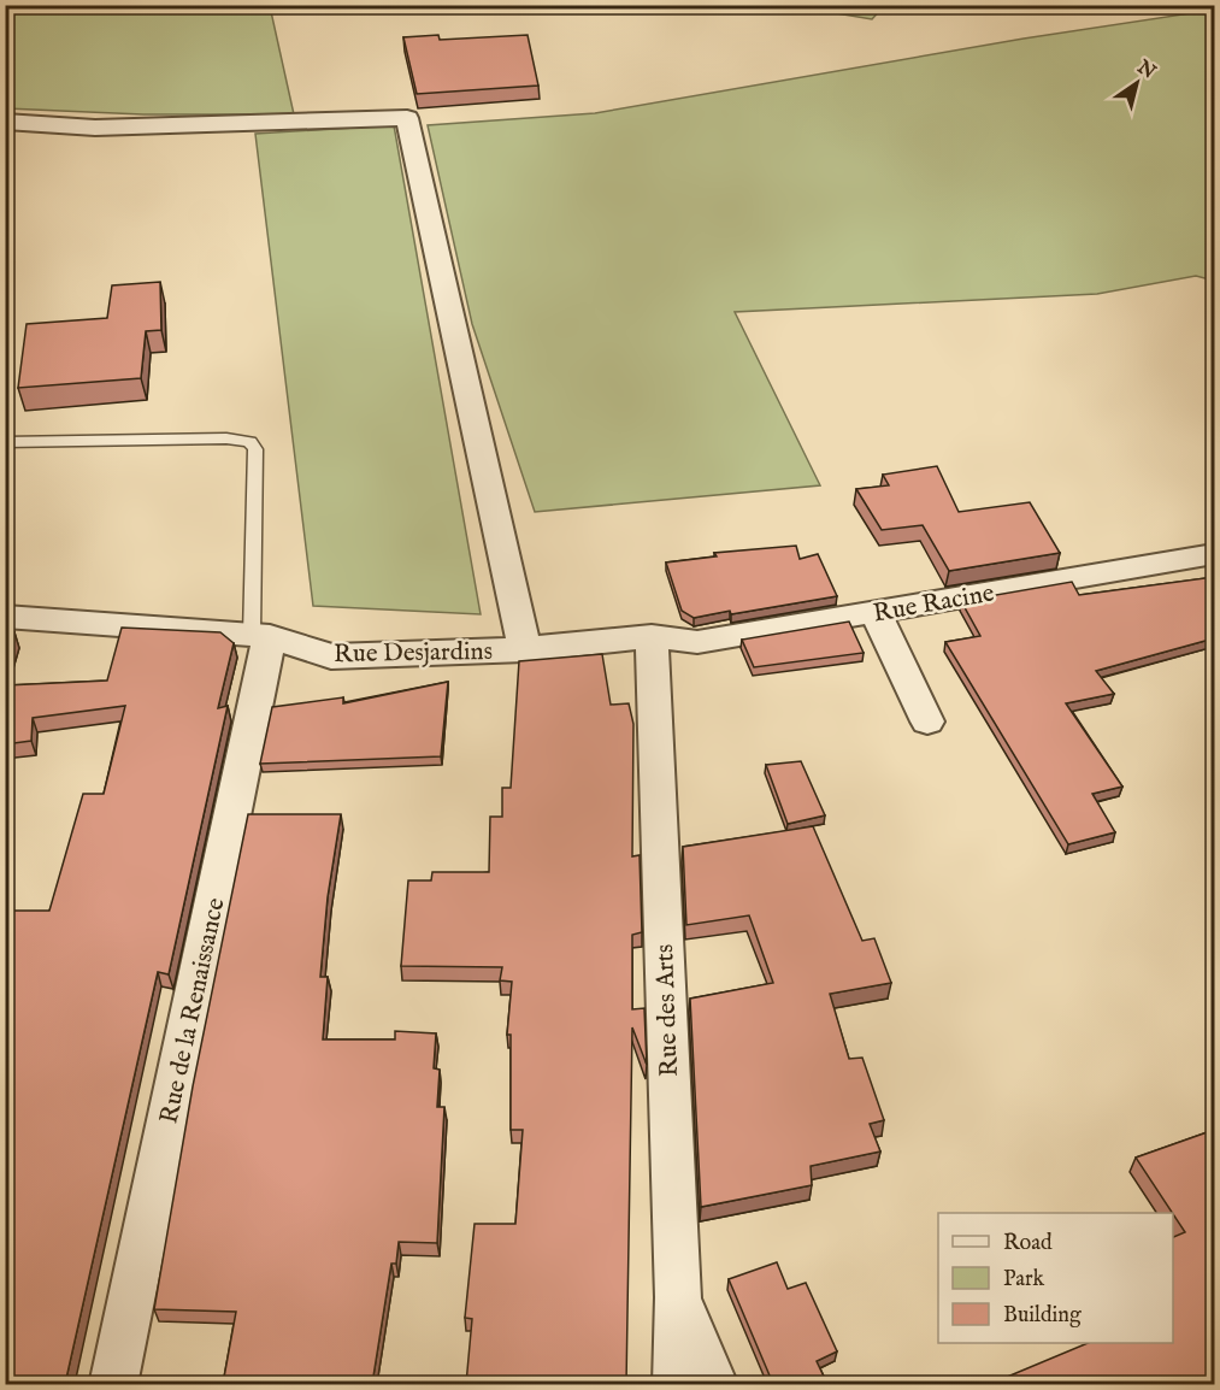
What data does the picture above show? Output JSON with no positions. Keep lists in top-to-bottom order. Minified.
{"streets":{"street":["Rue Racine","Rue Desjardins","Rue de la Renaissance","Rue des Arts"]},"crossings":[["Rue Racine","Rue Desjardins"],["Rue Racine","Rue des Arts"],["Rue Desjardins","Rue de la Renaissance"],["Rue Desjardins","Rue des Arts"]],"legend":["Road","Park","Building"],"north":"top right"}
